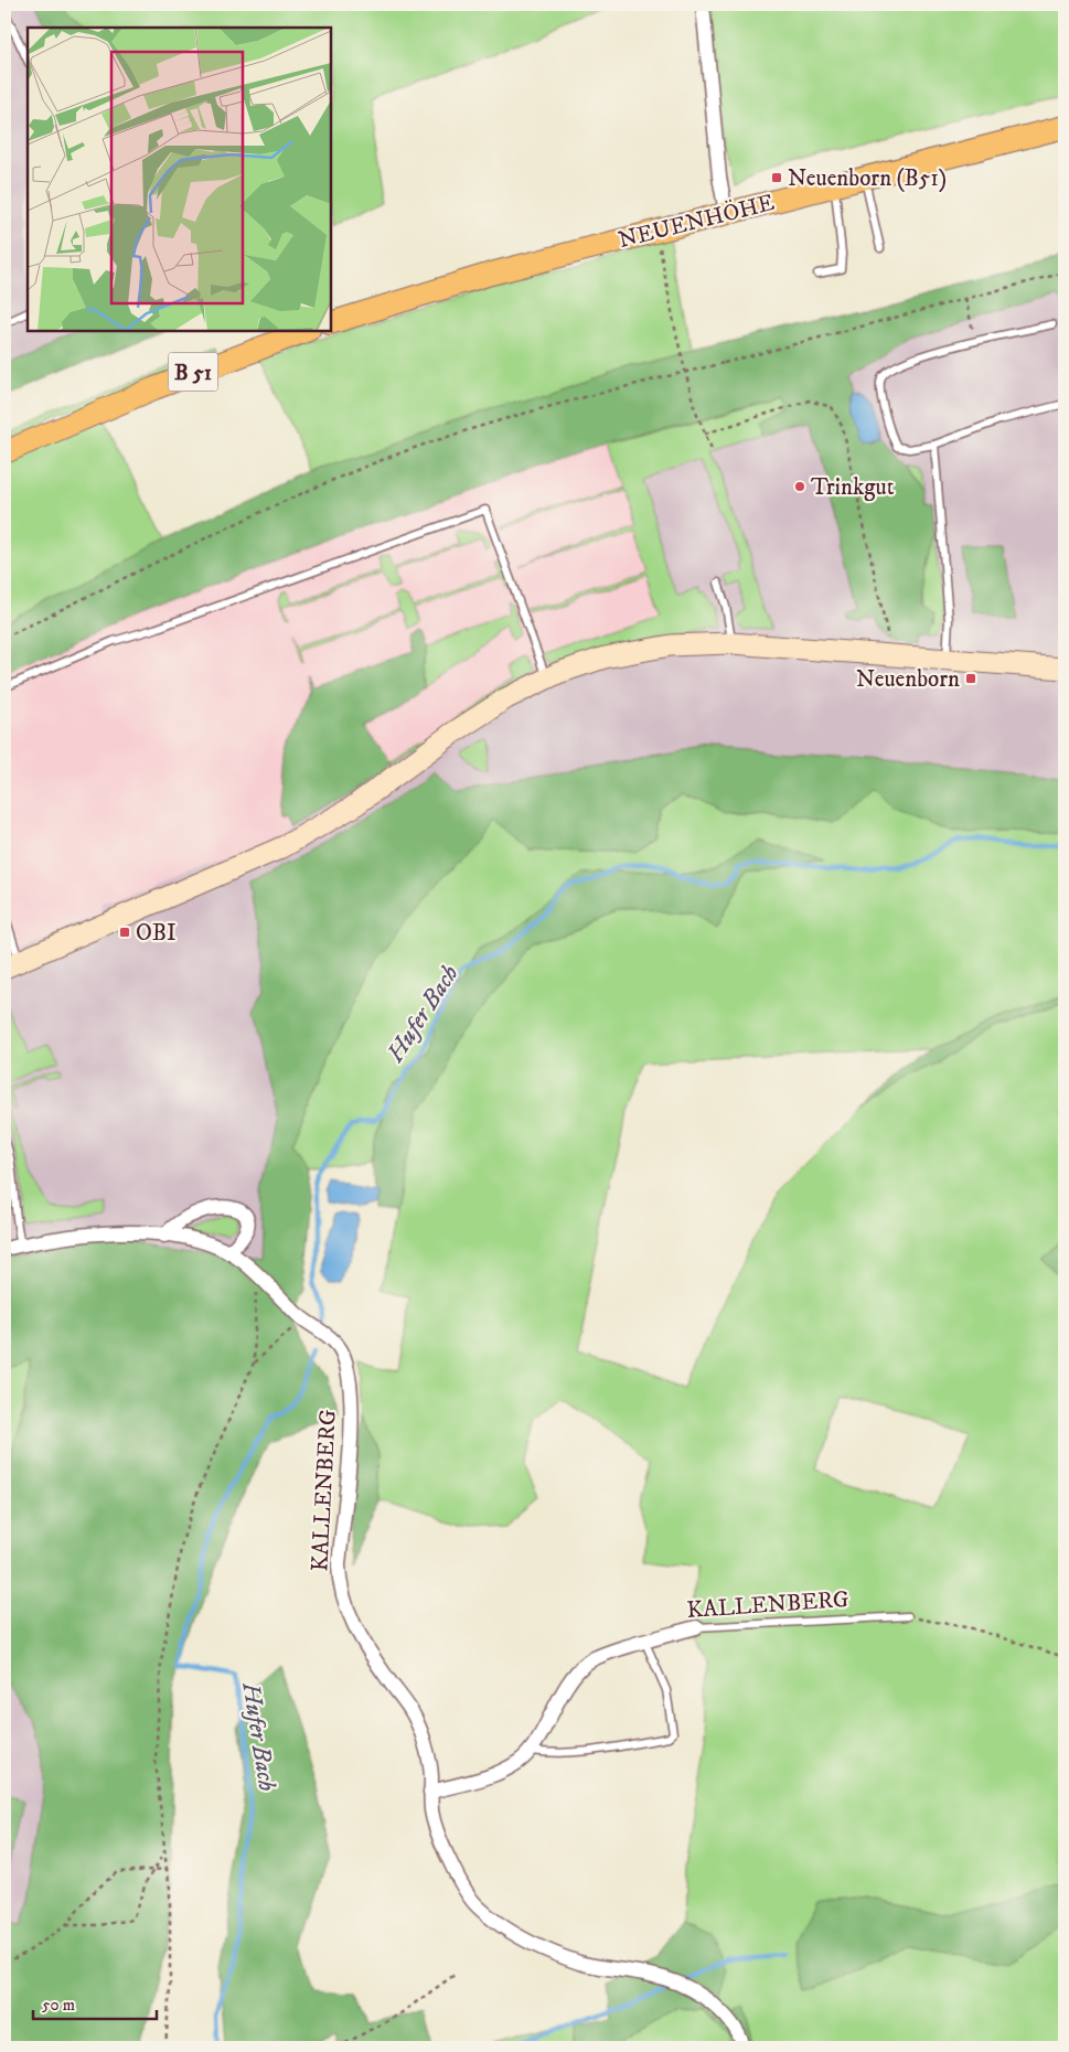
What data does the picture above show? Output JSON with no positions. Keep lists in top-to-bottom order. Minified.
{"streets":{"main road":["NEUENHÖHE","B 51"],"street":["KALLENBERG"]},"water":["Hufer Bach"],"places":{"transit":["Neuenborn (B51)","Neuenborn","OBI"],"other":["Trinkgut"]},"scale_bar":"50 m"}
